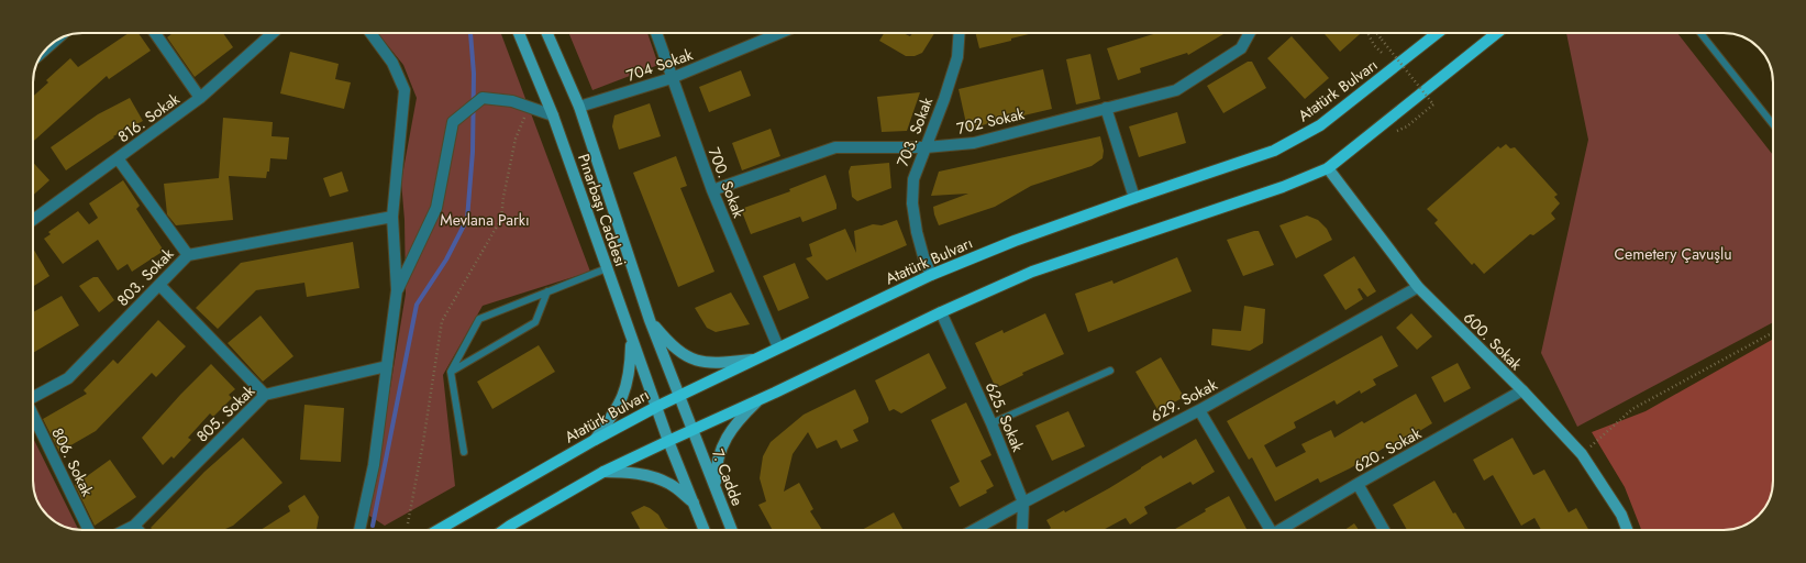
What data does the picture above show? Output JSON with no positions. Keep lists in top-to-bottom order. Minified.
{"streets":{"main road":["Atatürk Bulvarı"],"street":["704 Sokak","816. Sokak","702 Sokak","703. Sokak","700. Sokak","Pınarbaşı Caddesi","803. Sokak","600. Sokak","629. Sokak","805. Sokak","625. Sokak","620. Sokak","806. Sokak","7. Cadde"]},"crossings":[["704 Sokak","700. Sokak"],["704 Sokak","Pınarbaşı Caddesi"],["Atatürk Bulvarı","703. Sokak"],["Atatürk Bulvarı","700. Sokak"],["Atatürk Bulvarı","Pınarbaşı Caddesi"],["Atatürk Bulvarı","7. Cadde"],["702 Sokak","703. Sokak"],["702 Sokak","700. Sokak"],["Pınarbaşı Caddesi","7. Cadde"],["600. Sokak","629. Sokak"],["600. Sokak","620. Sokak"],["629. Sokak","625. Sokak"]],"parks":["Mevlana Parkı","Cemetery Çavuşlu"]}
